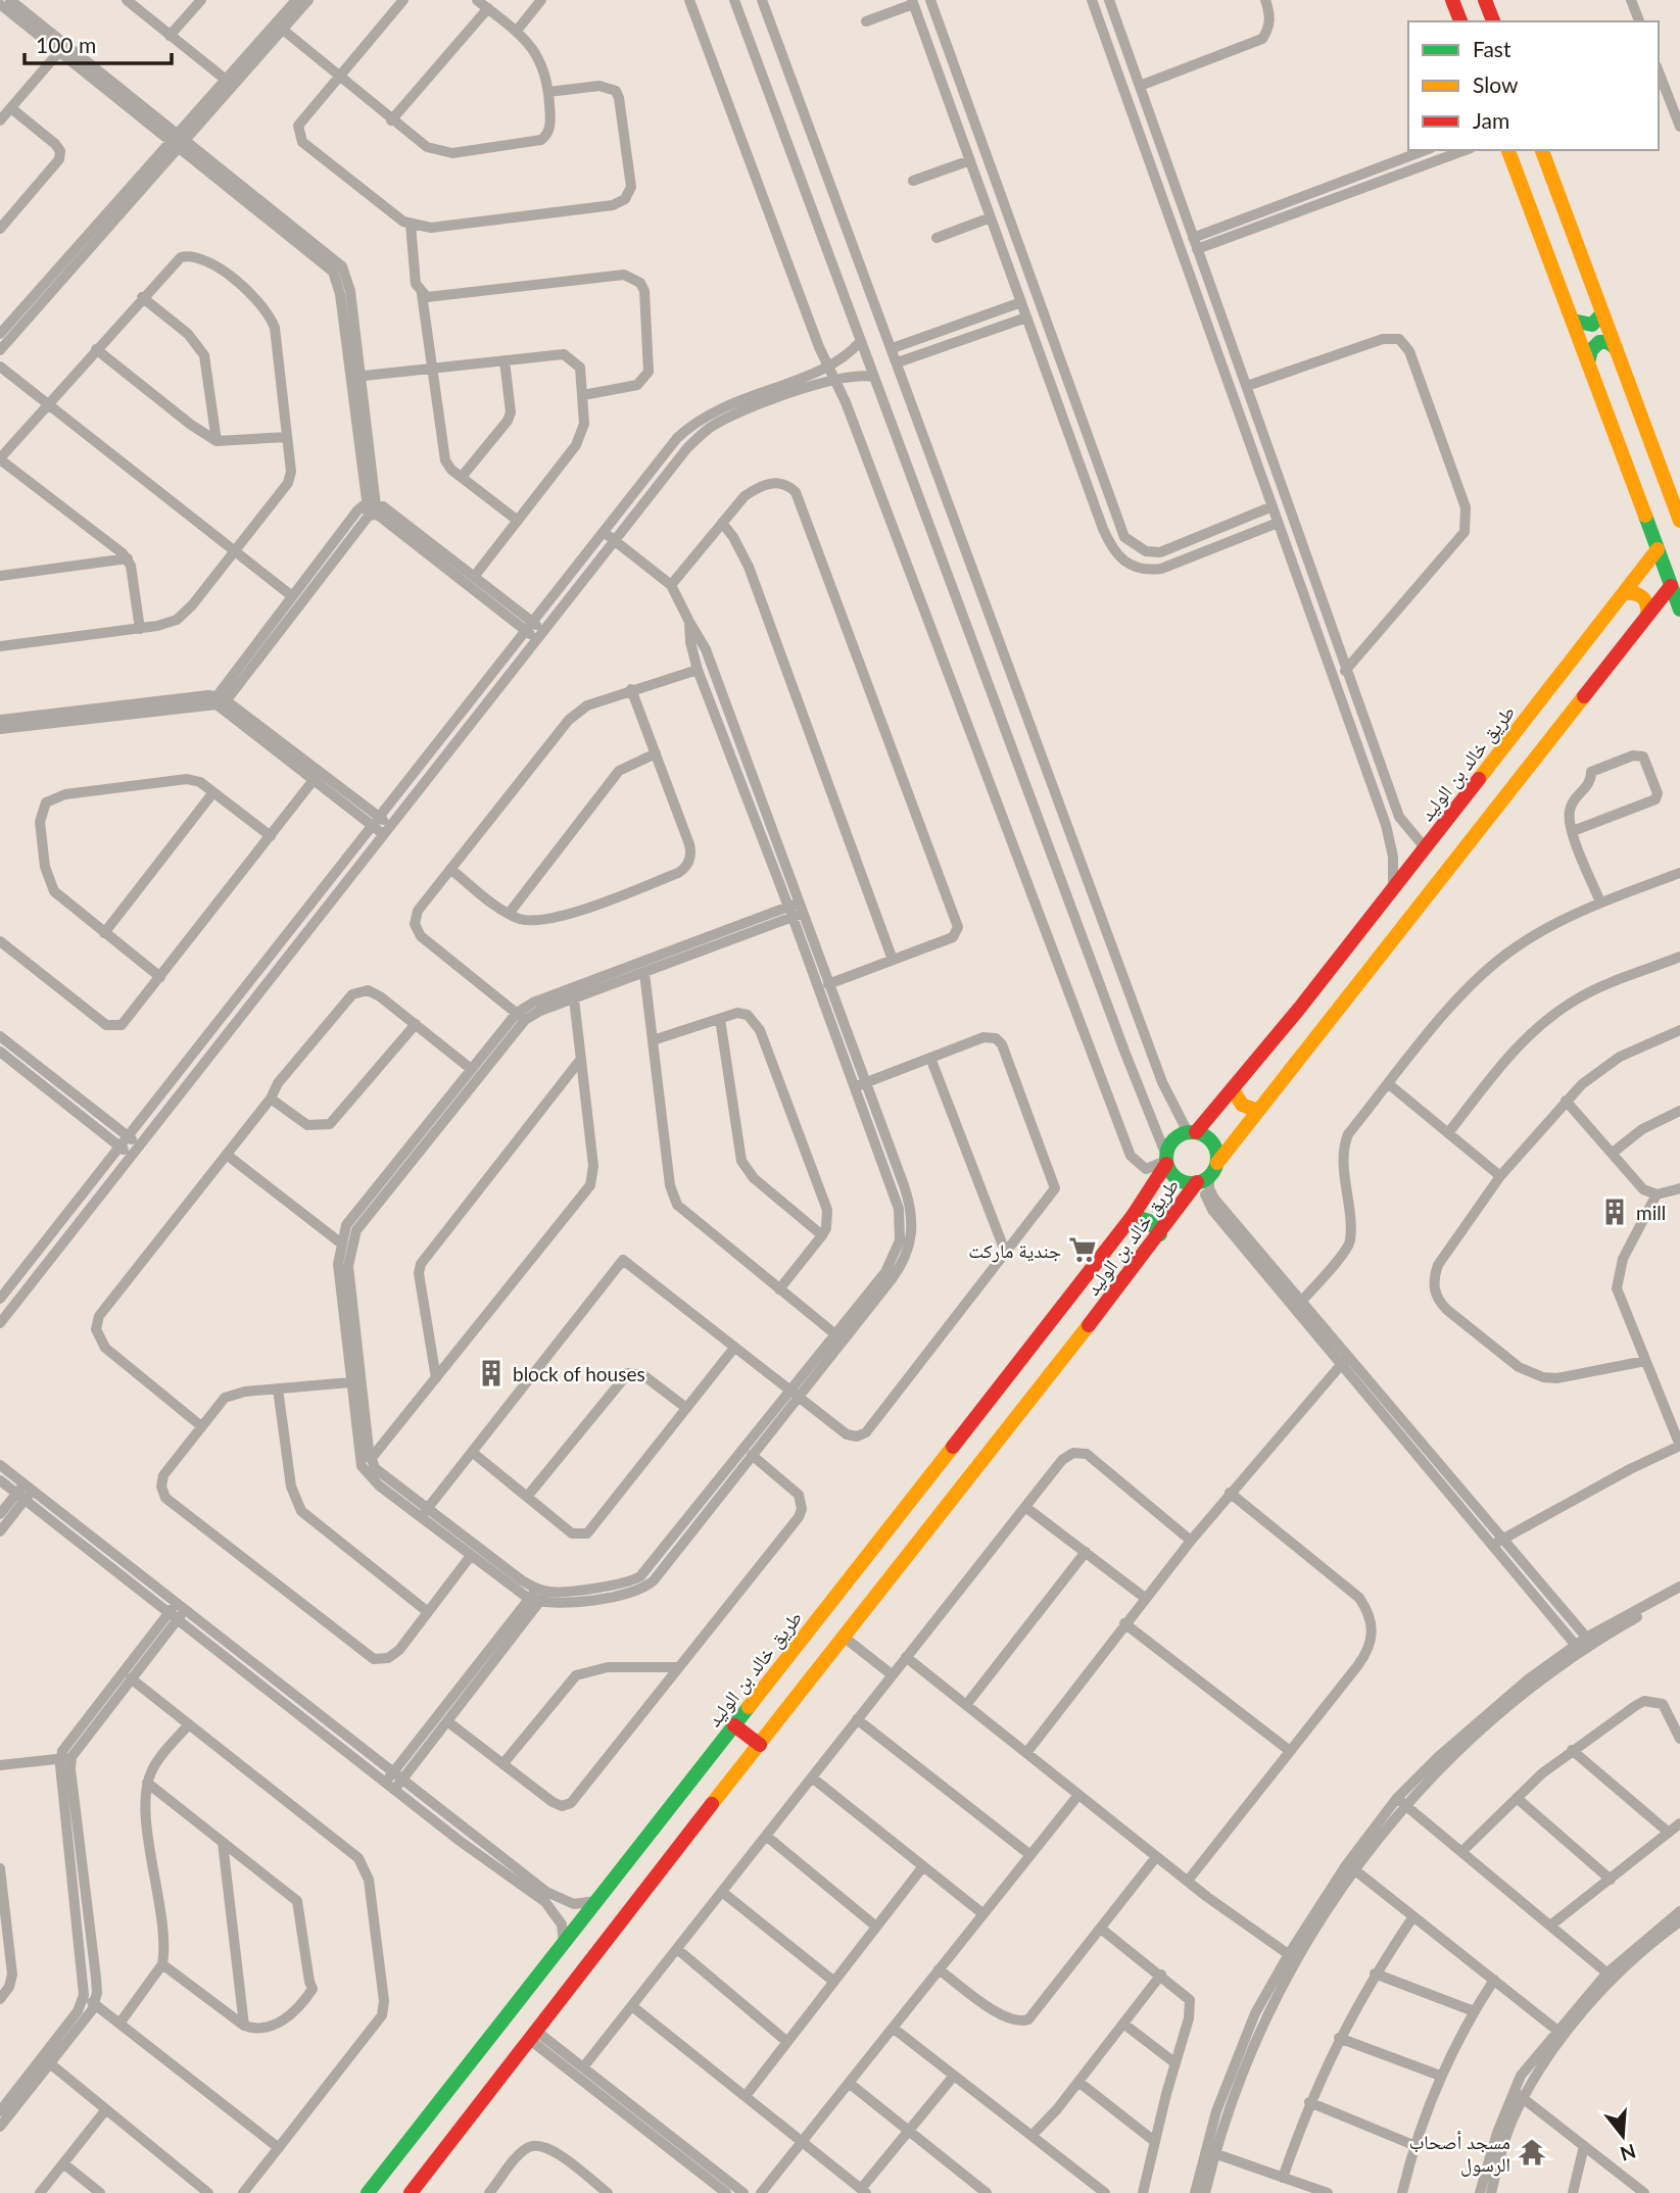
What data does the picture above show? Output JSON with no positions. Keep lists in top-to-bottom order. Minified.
{"streets":{"street":["طريق خالد بن الوليد"]},"places":{"building":["mill","block of houses"],"supermarket":["جندية ماركت"],"temple":["مسجد أصحاب الرسول"]},"legend":["Fast","Slow","Jam"],"scale_bar":"100 m","north":"bottom"}
